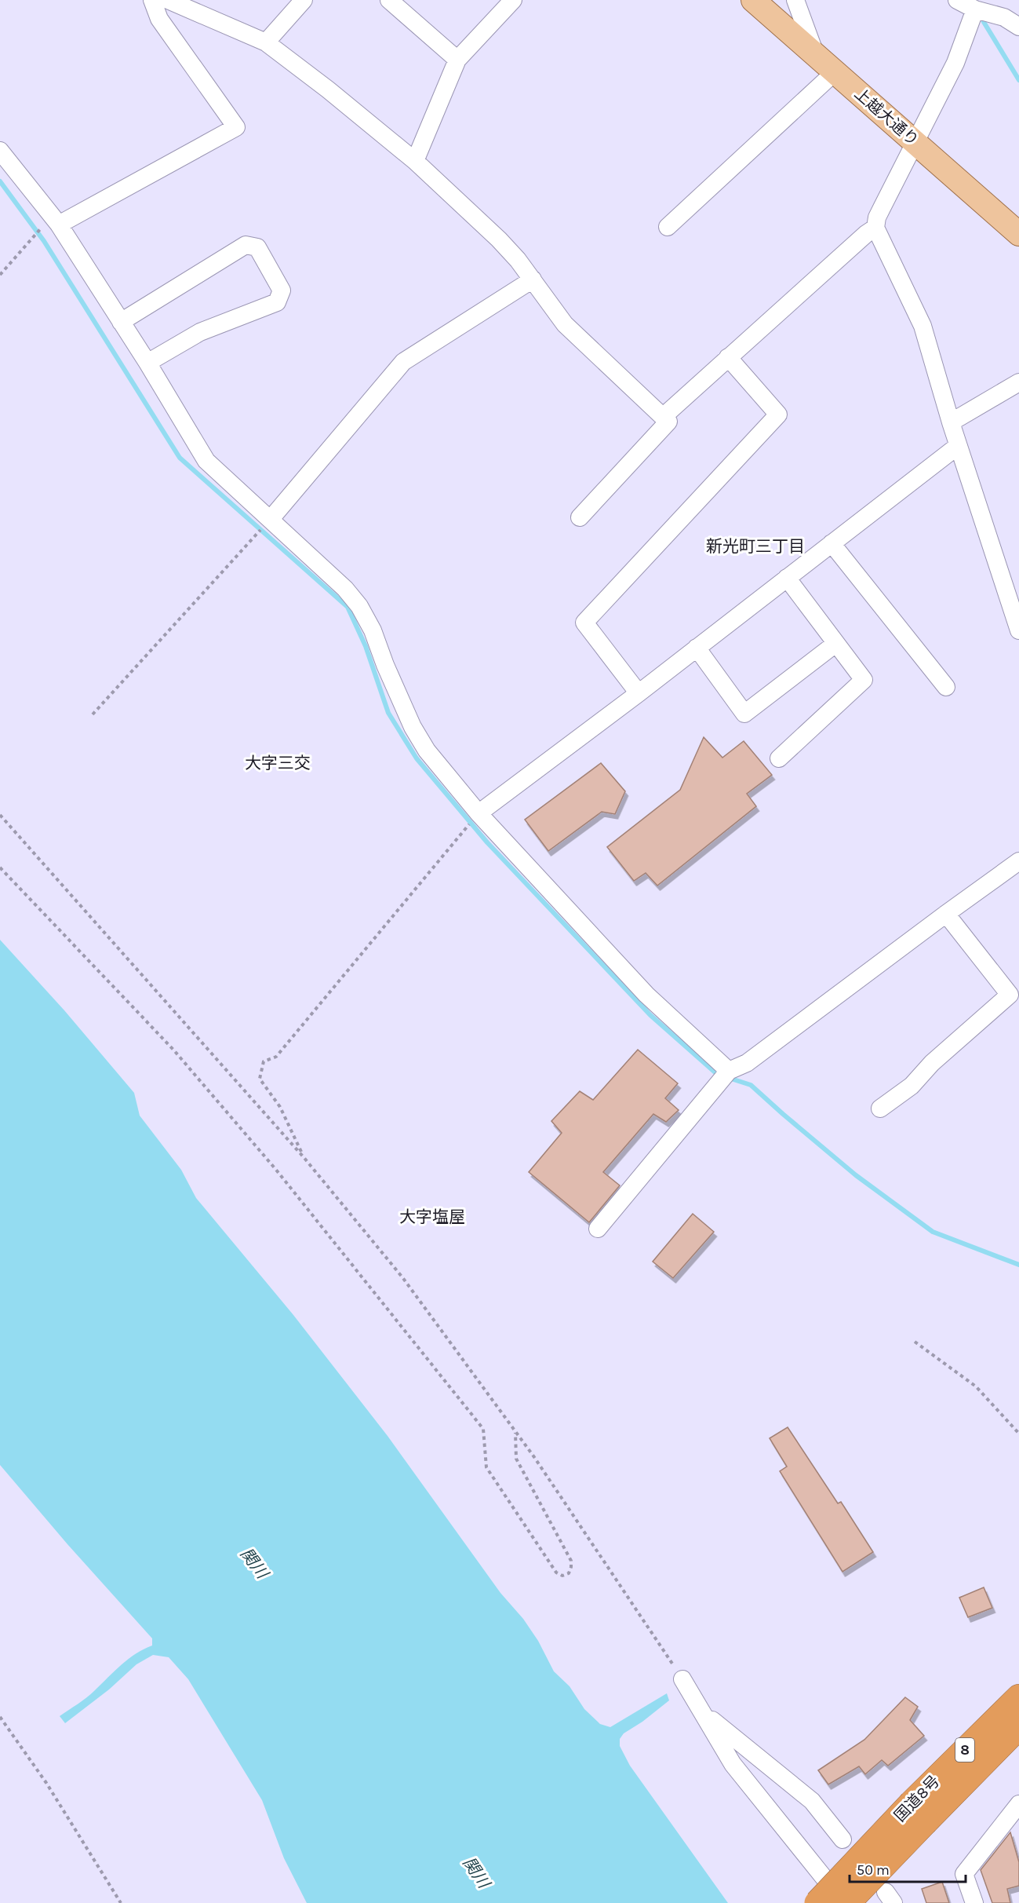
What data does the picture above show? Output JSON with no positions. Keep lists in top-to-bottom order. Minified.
{"streets":{"highway":["8","国道8号"],"main road":["上越大通り"]},"districts":["新光町三丁目","大字三交","大字塩屋"],"water":["関川"],"scale_bar":"50 m"}
